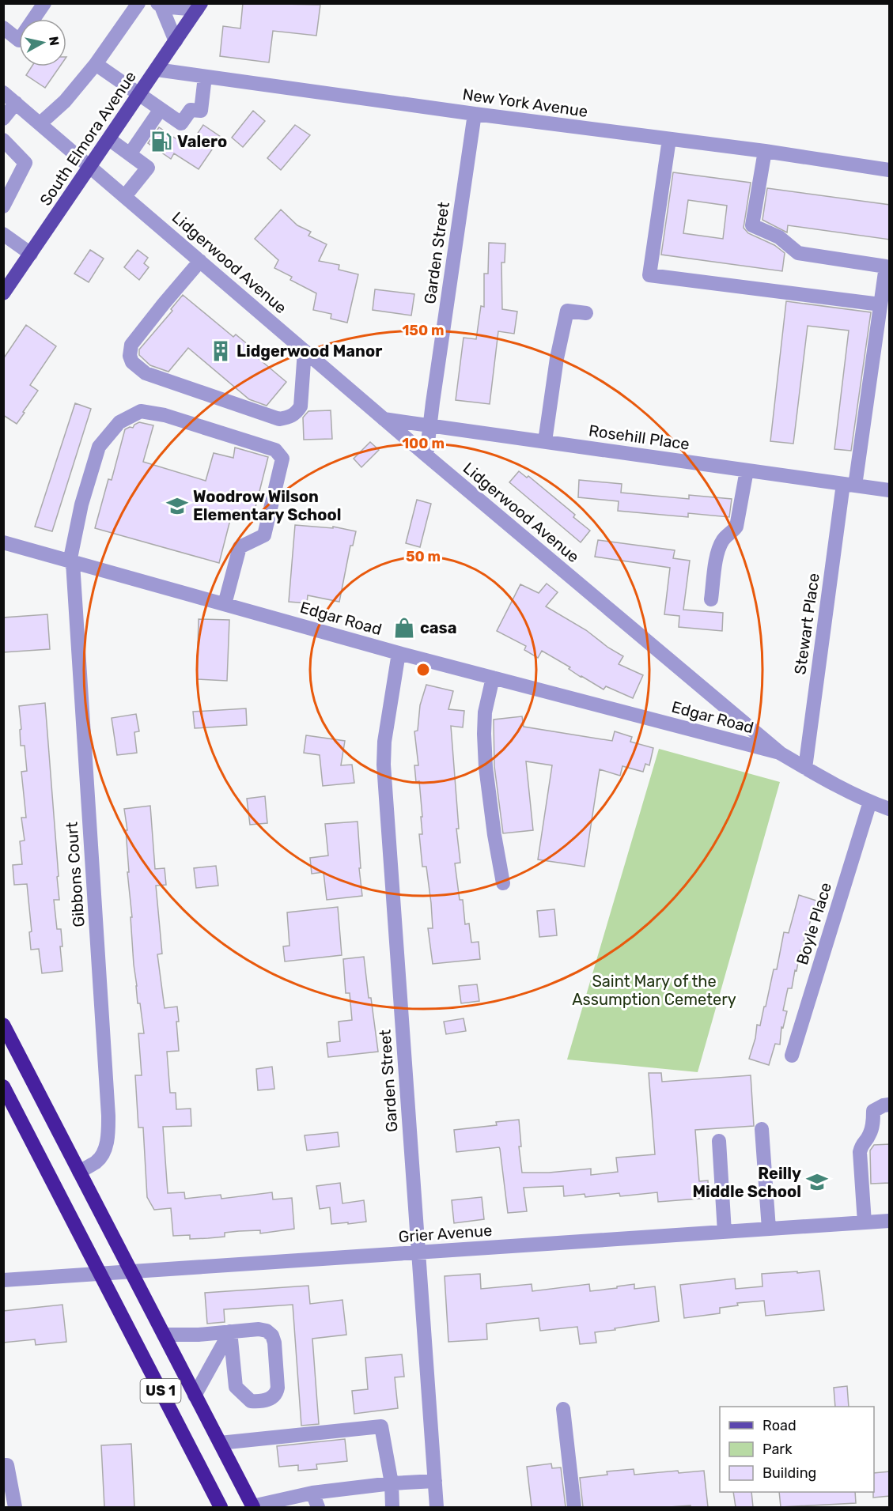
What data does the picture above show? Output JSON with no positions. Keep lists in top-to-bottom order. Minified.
{"streets":{"highway":["US 1"],"main road":["South Elmora Avenue"],"street":["New York Avenue","Garden Street","Lidgerwood Avenue","Rosehill Place","Edgar Road","Stewart Place","Gibbons Court","Boyle Place","Grier Avenue"]},"crossings":[["New York Avenue","South Elmora Avenue"],["New York Avenue","Garden Street"],["New York Avenue","Stewart Place"],["South Elmora Avenue","Lidgerwood Avenue"],["Garden Street","Lidgerwood Avenue"],["Garden Street","Rosehill Place"],["Garden Street","Edgar Road"],["Garden Street","Grier Avenue"],["Lidgerwood Avenue","Rosehill Place"],["Lidgerwood Avenue","Edgar Road"],["Rosehill Place","Stewart Place"],["Edgar Road","Gibbons Court"],["Gibbons Court","US 1"],["Grier Avenue","US 1"]],"parks":["Saint Mary of the Assumption Cemetery"],"places":{"fuel station":["Valero"],"building":["Lidgerwood Manor"],"school or university":["Woodrow Wilson Elementary School","Reilly Middle School"],"shop":["casa"]},"legend":["Road","Park","Building"],"north":"right","rings":["150 m","100 m","50 m"]}
